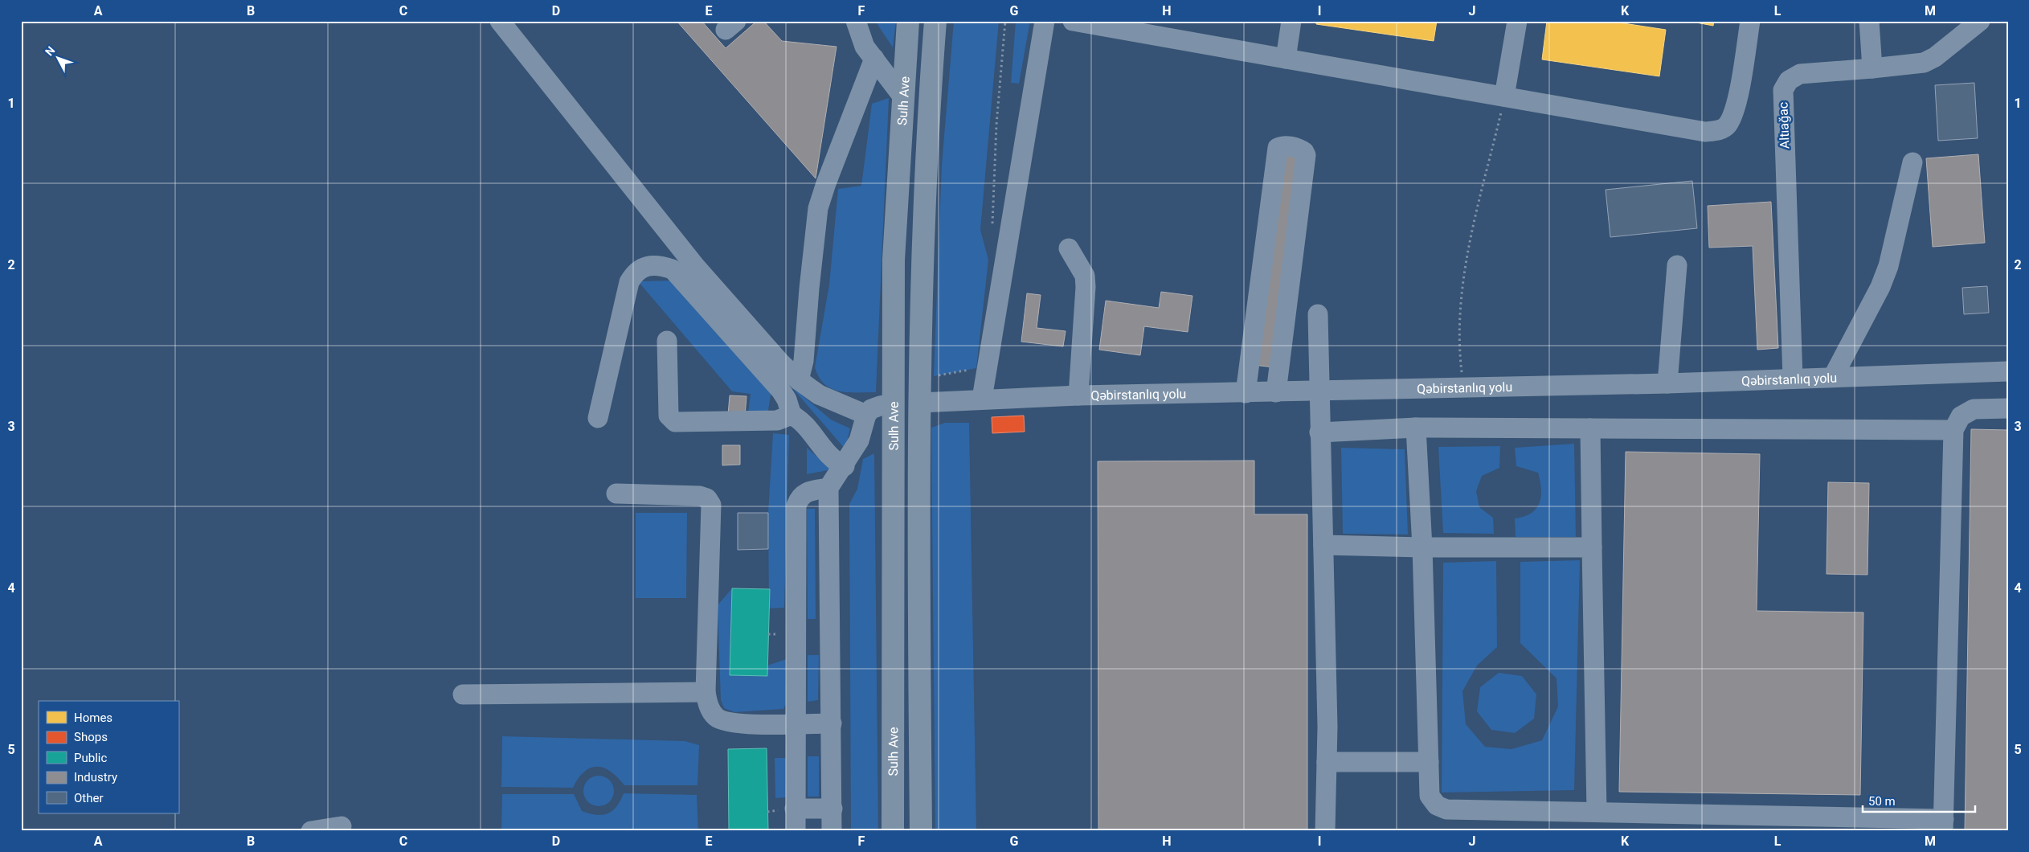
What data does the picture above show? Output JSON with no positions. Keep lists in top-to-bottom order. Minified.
{"streets":{"highway":["Sulh Ave"],"street":["Altıağac","Qəbirstanlıq yolu"]},"crossings":[["Sulh Ave","Qəbirstanlıq yolu"],["Altıağac","Qəbirstanlıq yolu"]],"legend":["Homes","Shops","Public","Industry","Other"],"scale_bar":"50 m","north":"top left","grid":{"columns":["A","B","C","D","E","F","G","H","I","J","K","L","M"],"rows":["1","2","3","4","5"]}}
